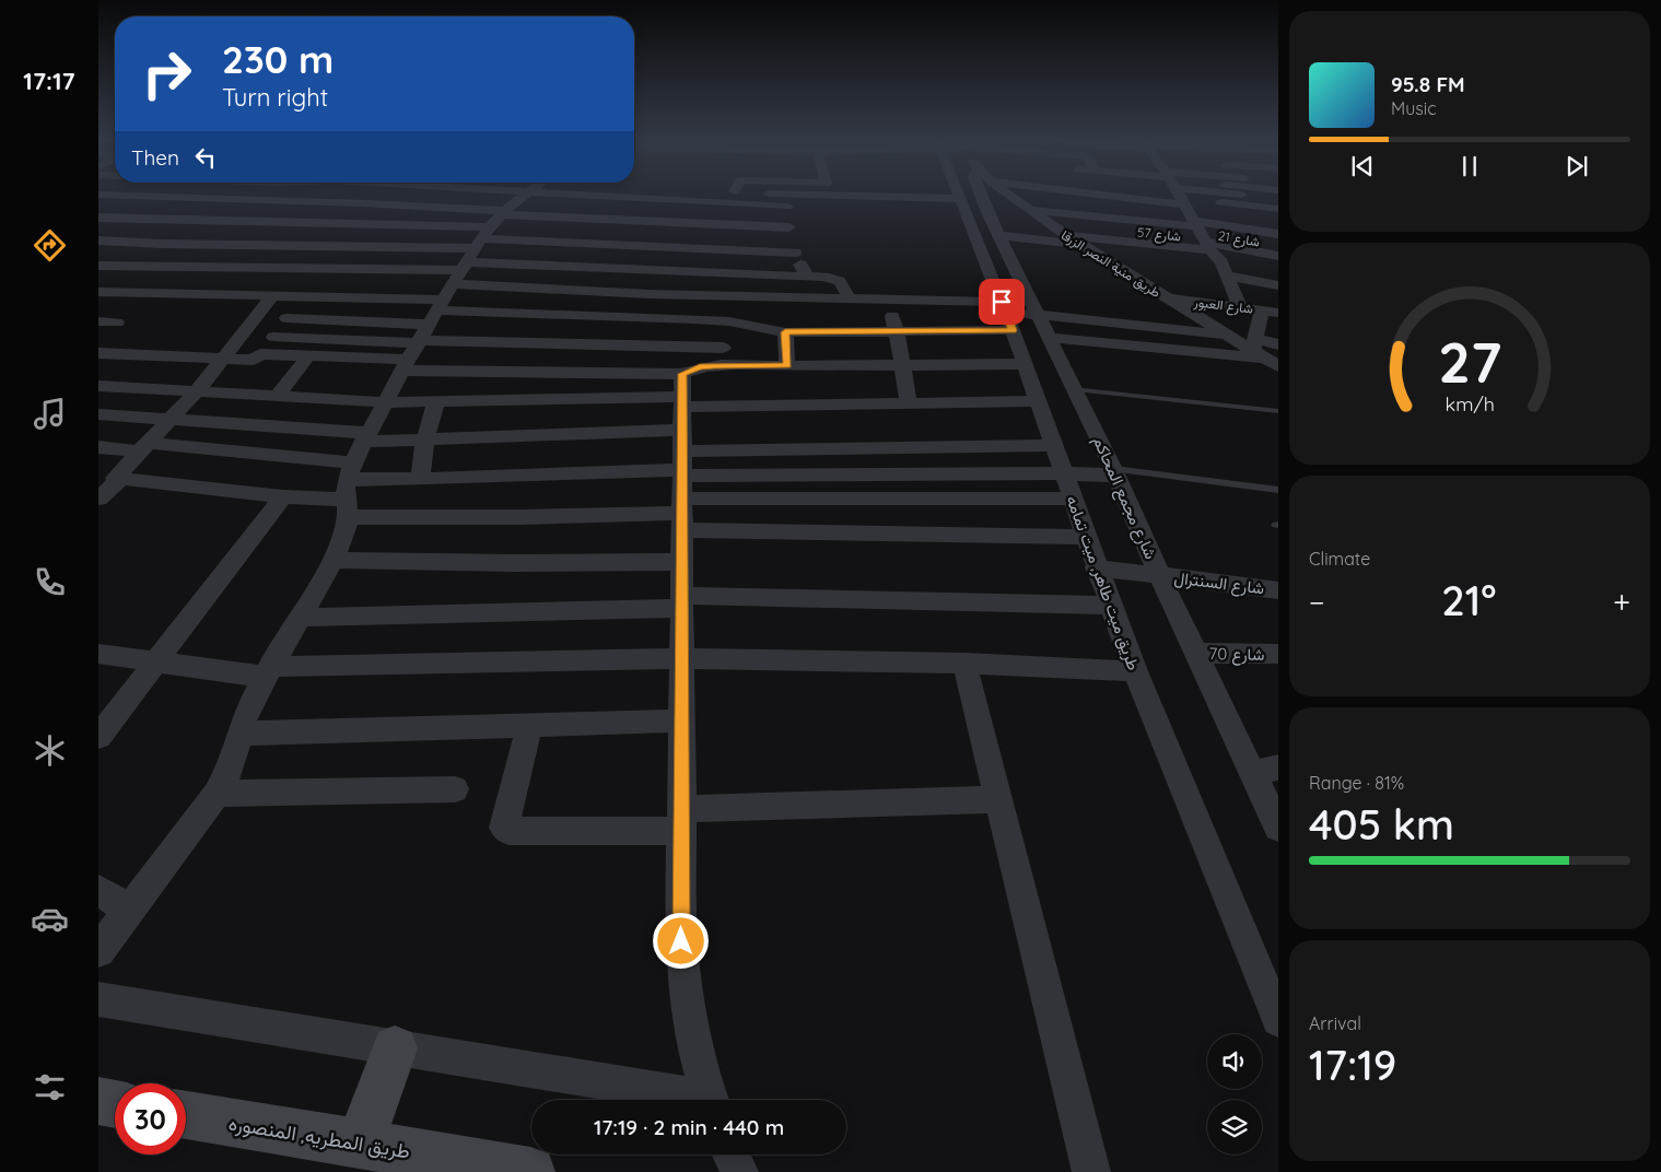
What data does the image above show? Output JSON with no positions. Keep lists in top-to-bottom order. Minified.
{"streets":{"main road":["طريق المطريه, المنصوره"],"street":["شارع 57","شارع 21","طريق منية النصر الزرقا","شارع العبور","شارع مجمع المحاكم","طريق ميت طاهر, ميت تمامه","شارع السنترال","شارع 70"]},"crossings":[["شارع 57","طريق منية النصر الزرقا"],["طريق منية النصر الزرقا","شارع العبور"],["شارع مجمع المحاكم","شارع السنترال"],["شارع مجمع المحاكم","شارع 70"],["طريق ميت طاهر, ميت تمامه","شارع السنترال"]],"page":{"tabs":"17:17","turn":["230 m","Turn right"],"song":["95.8 FM","Music"],"then":"Then","tile":["Climate",["Range · 81%","405 km"],["Arrival","17:19"]],"heat":["−","21°","+"],"limit":"30","trip":"17:19 · 2 min · 440 m","gauge":["27","km/h"]}}
